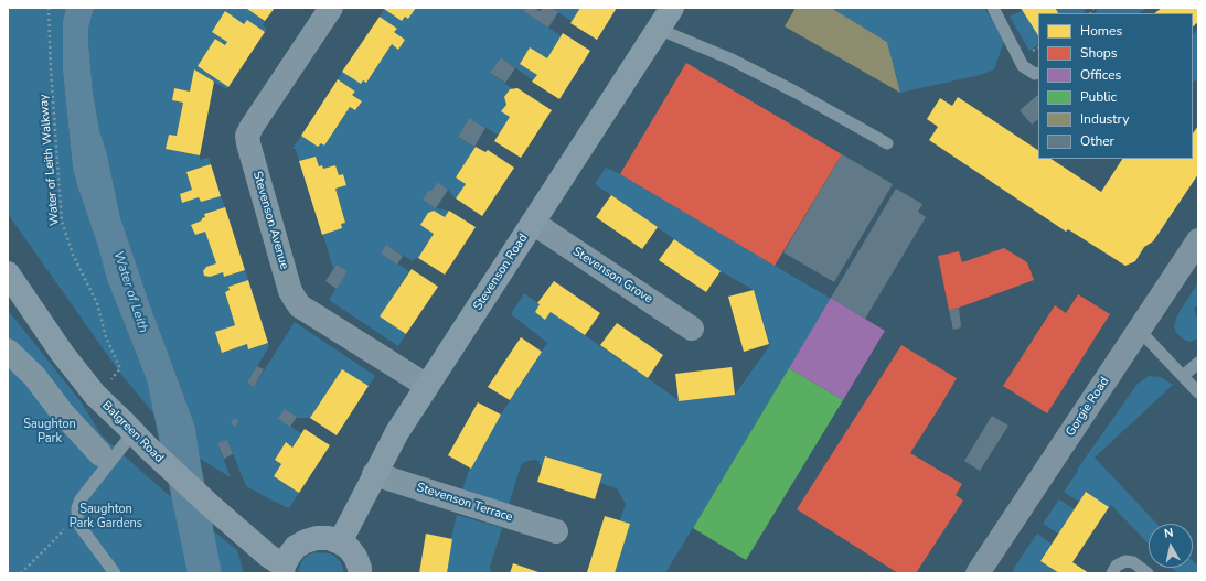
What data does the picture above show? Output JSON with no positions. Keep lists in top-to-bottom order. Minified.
{"streets":{"main road":["Gorgie Road"],"street":["Stevenson Avenue","Stevenson Road","Stevenson Grove","Balgreen Road","Stevenson Terrace"],"path":["Water of Leith Walkway"]},"crossings":[["Water of Leith Walkway","Balgreen Road"],["Stevenson Avenue","Stevenson Road"],["Stevenson Road","Stevenson Grove"],["Stevenson Road","Stevenson Terrace"]],"water":["Water of Leith"],"parks":["Saughton Park","Saughton Park Gardens"],"legend":["Homes","Shops","Offices","Public","Industry","Other"],"north":"top"}
